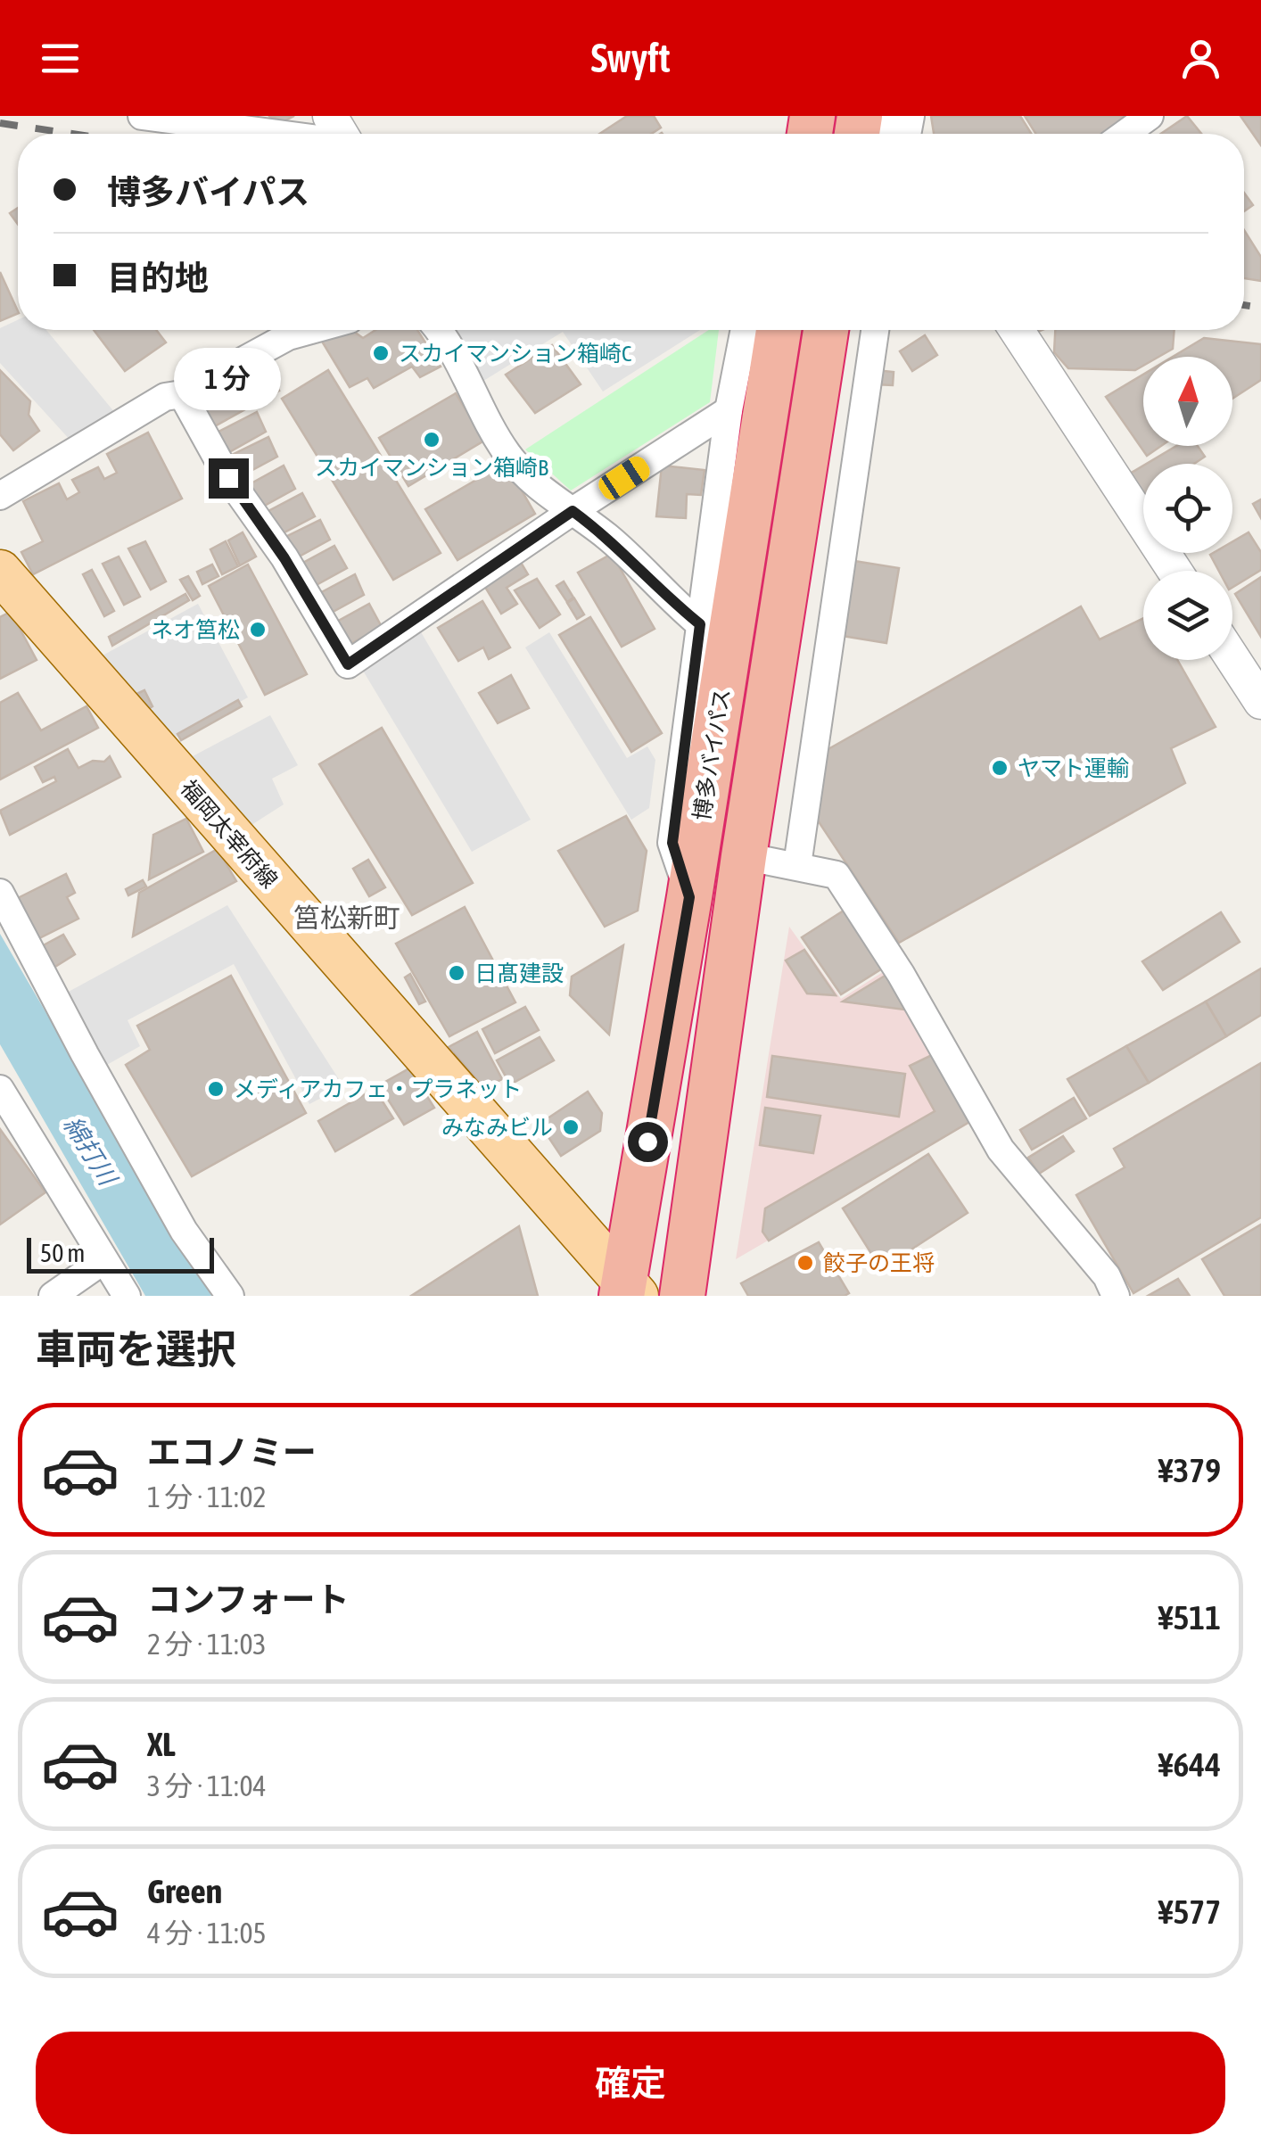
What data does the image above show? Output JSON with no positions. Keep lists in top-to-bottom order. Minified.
{"streets":{"highway":["博多バイパス"],"main road":["福岡太宰府線"]},"crossings":[["博多バイパス","福岡太宰府線"]],"districts":["筥松新町"],"water":["綿打川"],"places":["スカイマンション箱崎C","スカイマンション箱崎B","ネオ筥松","ヤマト運輸","日髙建設","メディアカフェ・プラネット","みなみビル","餃子の王将"],"scale_bar":"50 m","north":"top","page":{"header":"Swyft","banner":["博多バイパス","目的地"],"bubble":"1 分","scale":"50 m","heading":"車両を選択","list":[{"name":"エコノミー","note":"1 分 · 11:02","value":"¥379"},{"name":"コンフォート","note":"2 分 · 11:03","value":"¥511"},{"name":"XL","note":"3 分 · 11:04","value":"¥644"},{"name":"Green","note":"4 分 · 11:05","value":"¥577"}],"buttons":"確定"}}
